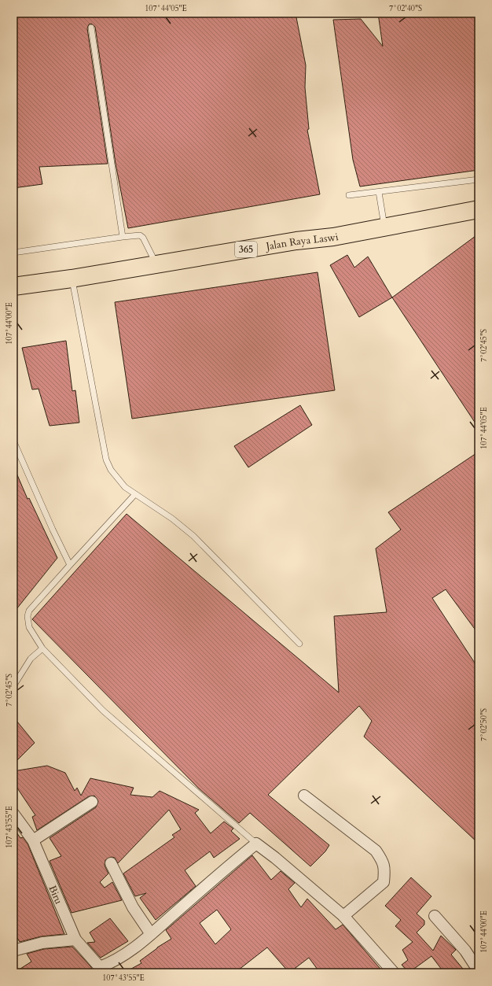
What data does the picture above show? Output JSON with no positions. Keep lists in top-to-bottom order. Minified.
{"streets":{"main road":["Jalan Raya Laswi","365"],"street":["Biru"]},"coordinates":["107°44'05\"E","7°02'40\"S","107°44'00\"E","7°02'45\"S","7°02'50\"S","107°43'55\"E"]}
